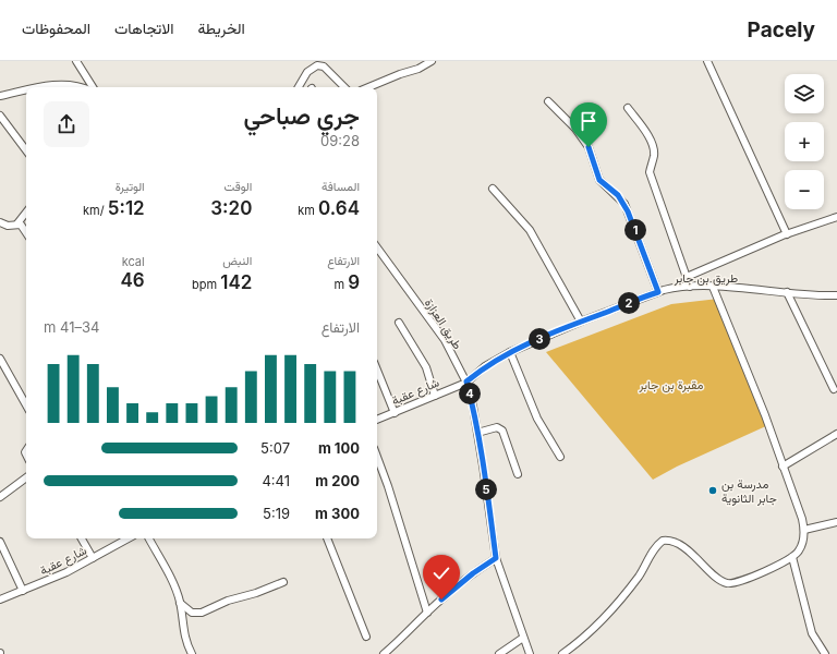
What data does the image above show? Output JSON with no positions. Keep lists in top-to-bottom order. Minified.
{"streets":{"street":["طريق بن جابر","طريق العزازة","شارع عقبة"]},"crossings":[["طريق بن جابر","طريق العزازة"],["طريق بن جابر","شارع عقبة"],["طريق العزازة","شارع عقبة"]],"parks":["مقبرة بن جابر"],"places":["مدرسة بن جابر الثانوية"],"page":{"header":"Pacely","nav":["الخريطة","الاتجاهات","المحفوظات"],"map_buttons":["+","−"],"heading":["جري صباحي","09:28"],"stats":[["المسافة","0.64 km"],["الوقت","3:20"],["الوتيرة","5:12 /km"],["الارتفاع","9 m"],["النبض","142 bpm"],["kcal","46"]],"pins":["1","2","3","4","5"],"chart":["الارتفاع","34–41 m"],"list":[{"name":"100 m","note":"5:07"},{"name":"200 m","note":"4:41"},{"name":"300 m","note":"5:19"}]}}
